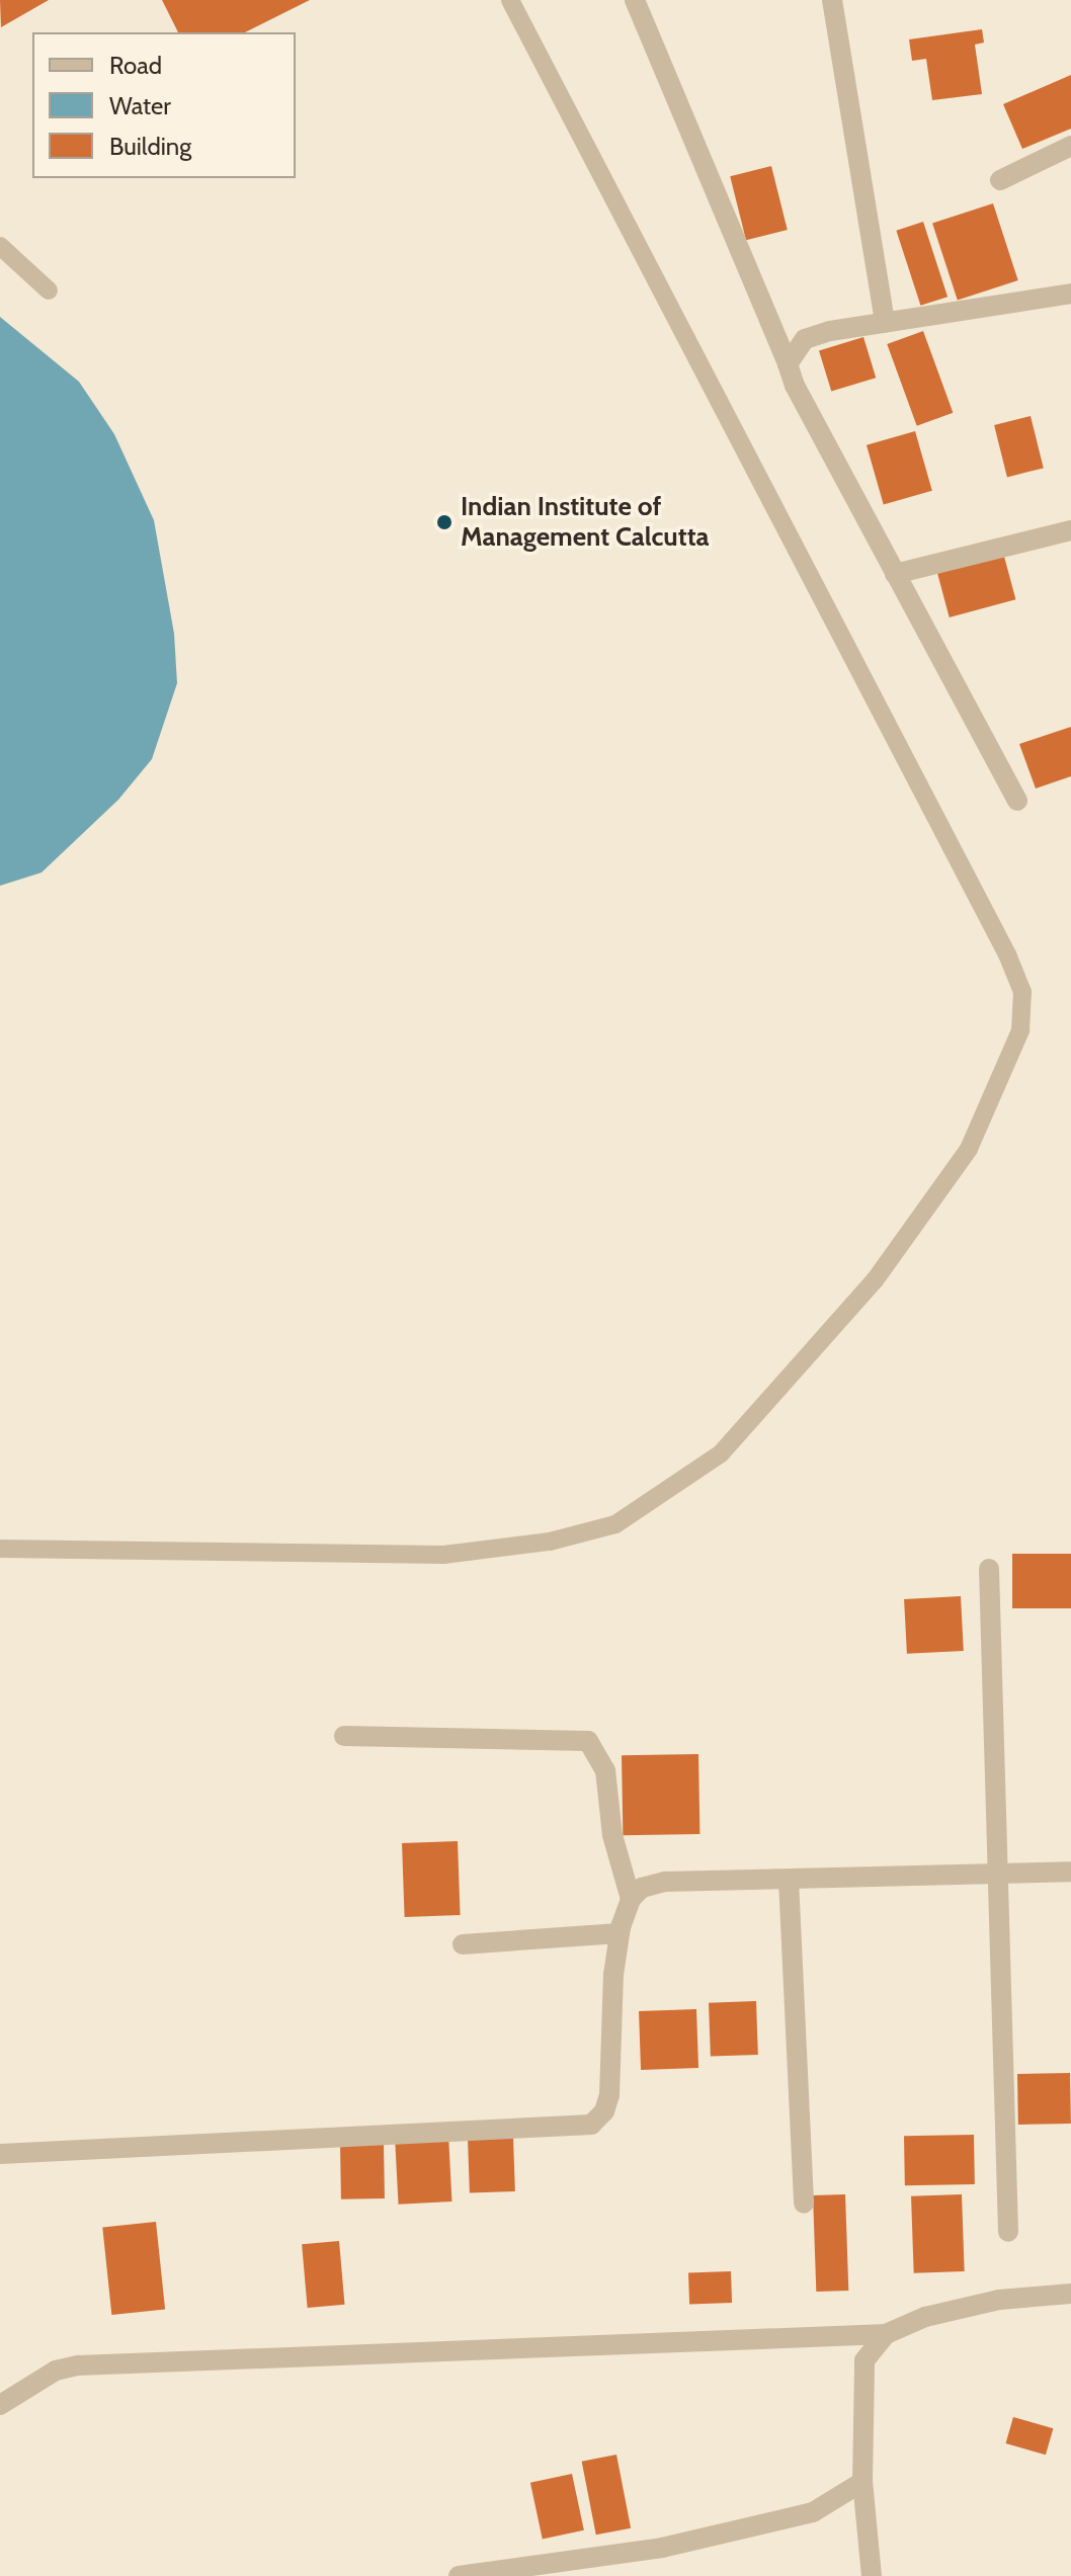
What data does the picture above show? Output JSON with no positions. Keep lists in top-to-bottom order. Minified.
{"places":["Indian Institute of Management Calcutta"],"legend":["Road","Water","Building"]}
